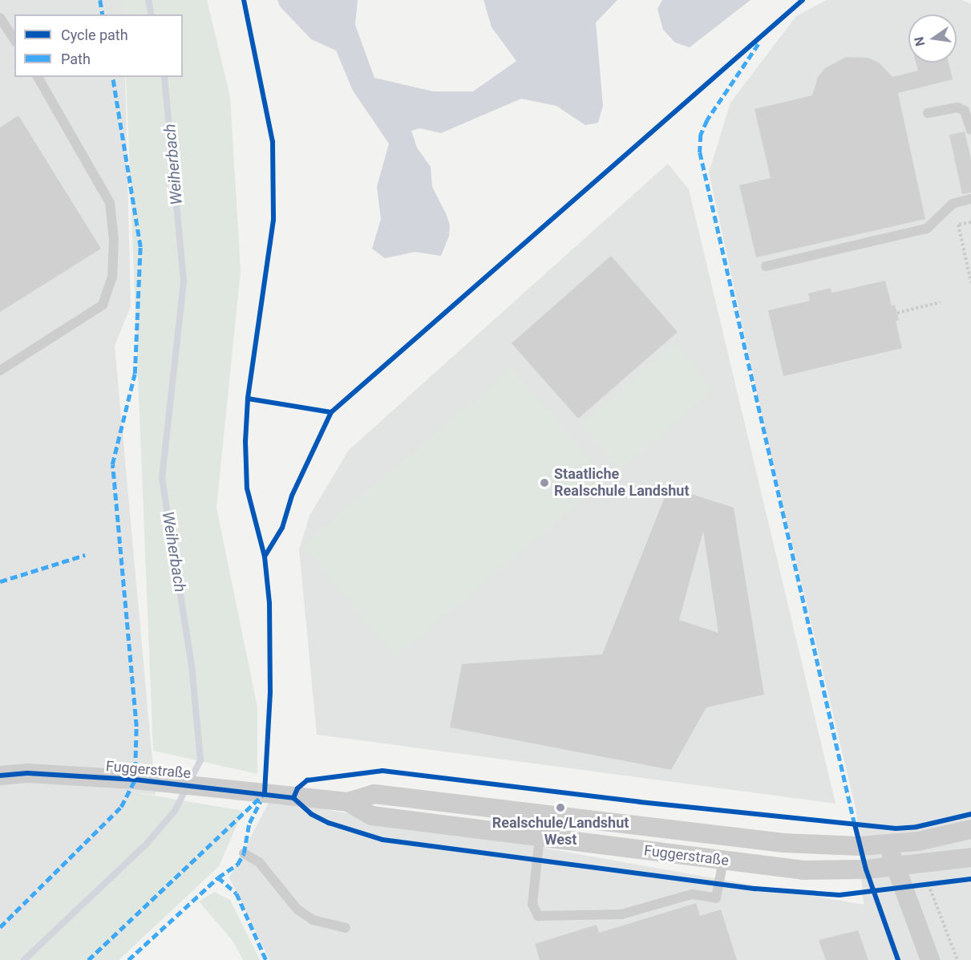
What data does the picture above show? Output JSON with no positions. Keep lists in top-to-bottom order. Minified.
{"streets":{"street":["Fuggerstraße"]},"water":["Weiherbach"],"places":["Staatliche Realschule Landshut","Realschule/Landshut West"],"legend":["Cycle path","Path"],"north":"left"}
